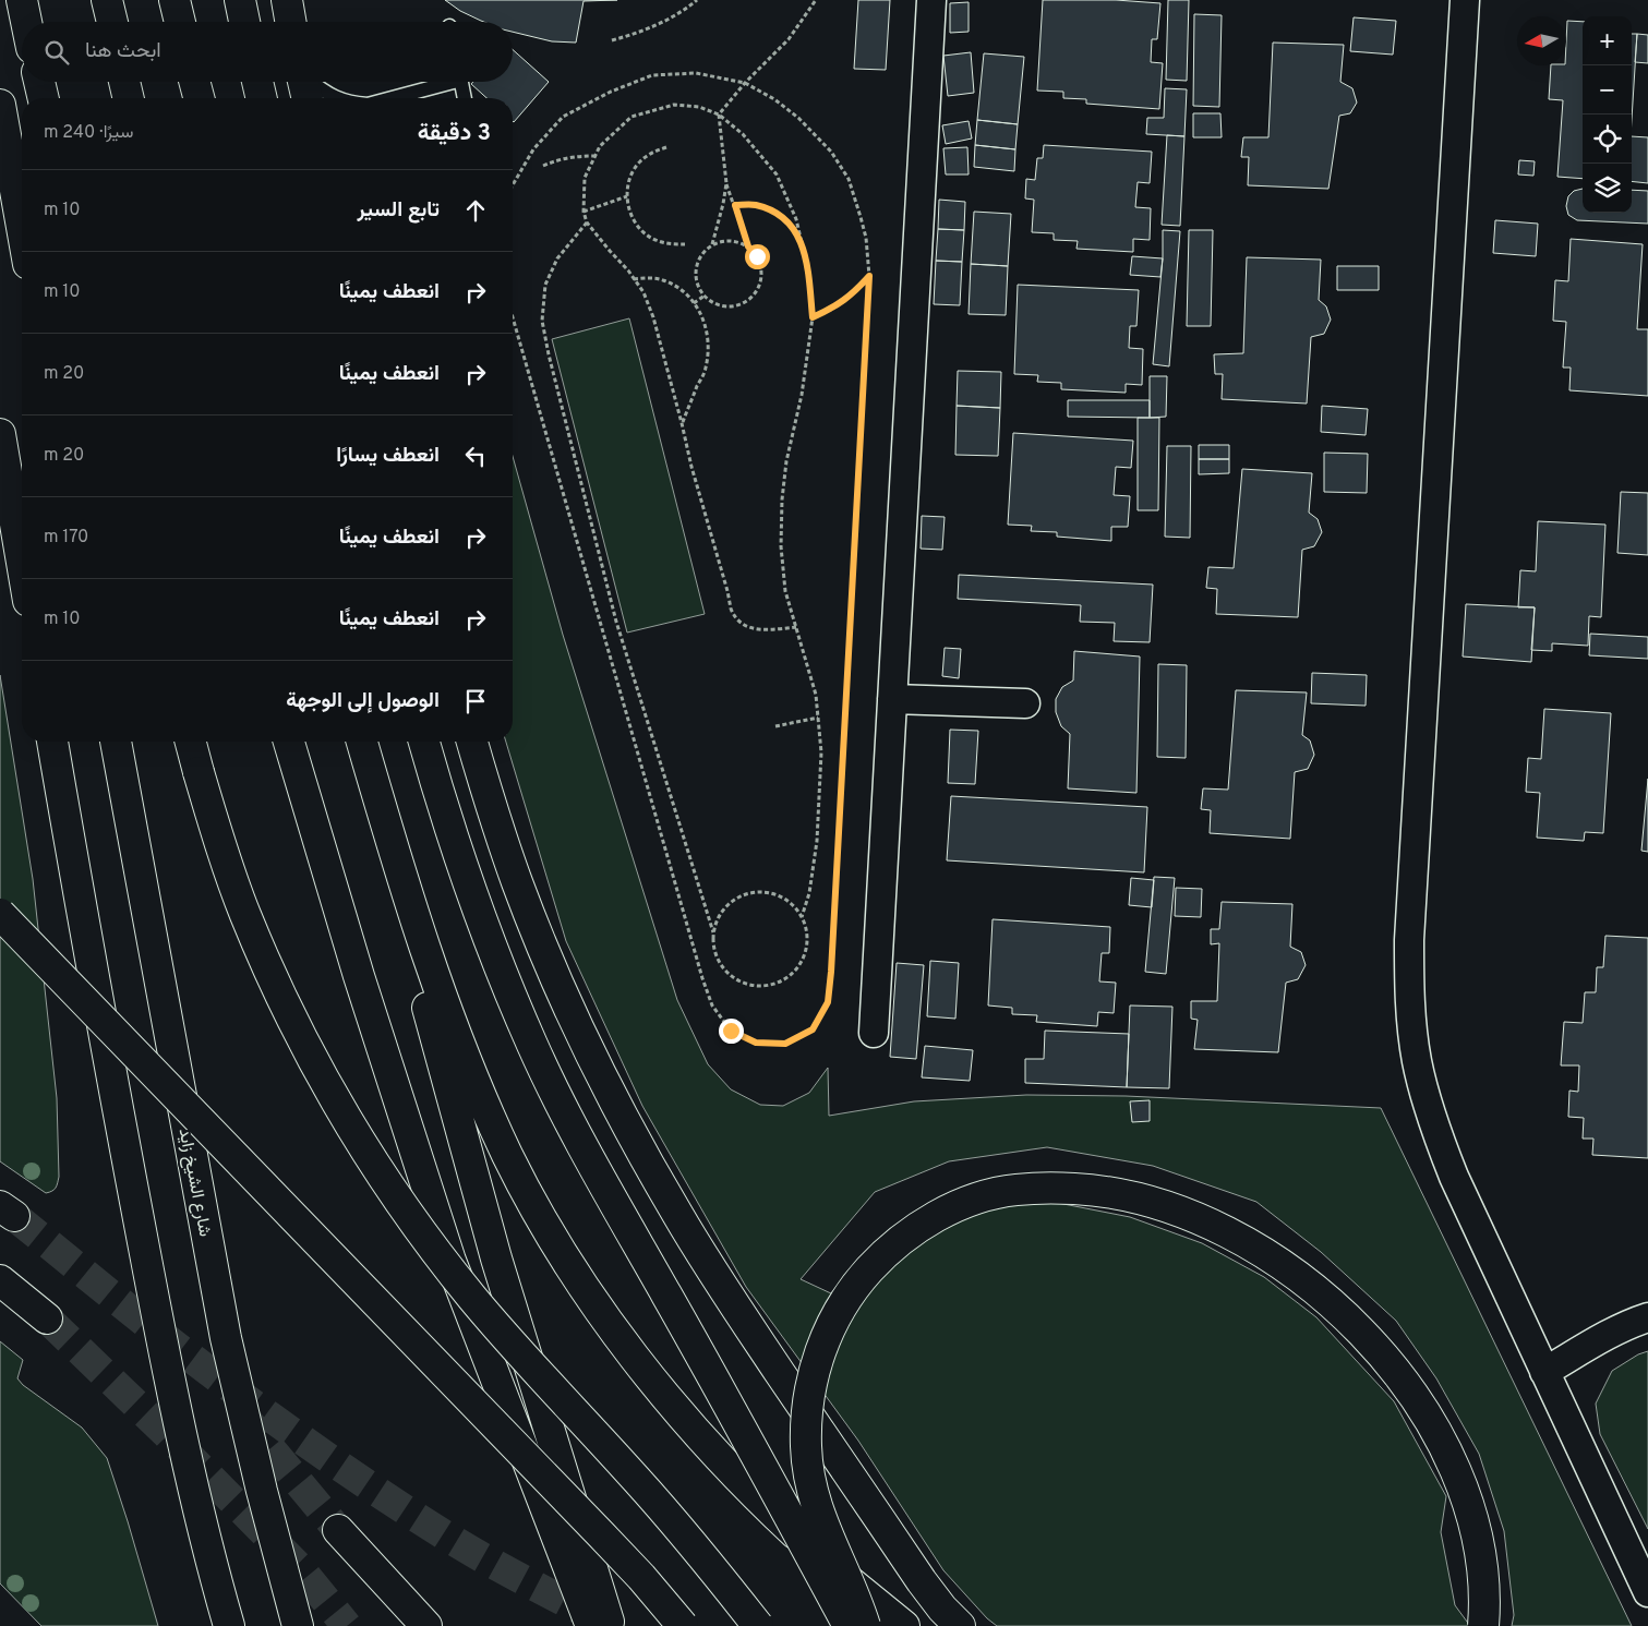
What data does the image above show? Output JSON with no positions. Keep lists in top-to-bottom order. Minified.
{"streets":{"main road":["شارع الشيخ زايد"]},"north":"left","page":{"map_buttons":["+","−"],"search":"ابحث هنا","heading":["3 دقيقة","سيرًا · 240 m"],"list":[["تابع السير","10 m"],["انعطف يمينًا","10 m"],["انعطف يمينًا","20 m"],["انعطف يسارًا","20 m"],["انعطف يمينًا","170 m"],["انعطف يمينًا","10 m"],"الوصول إلى الوجهة"]}}
